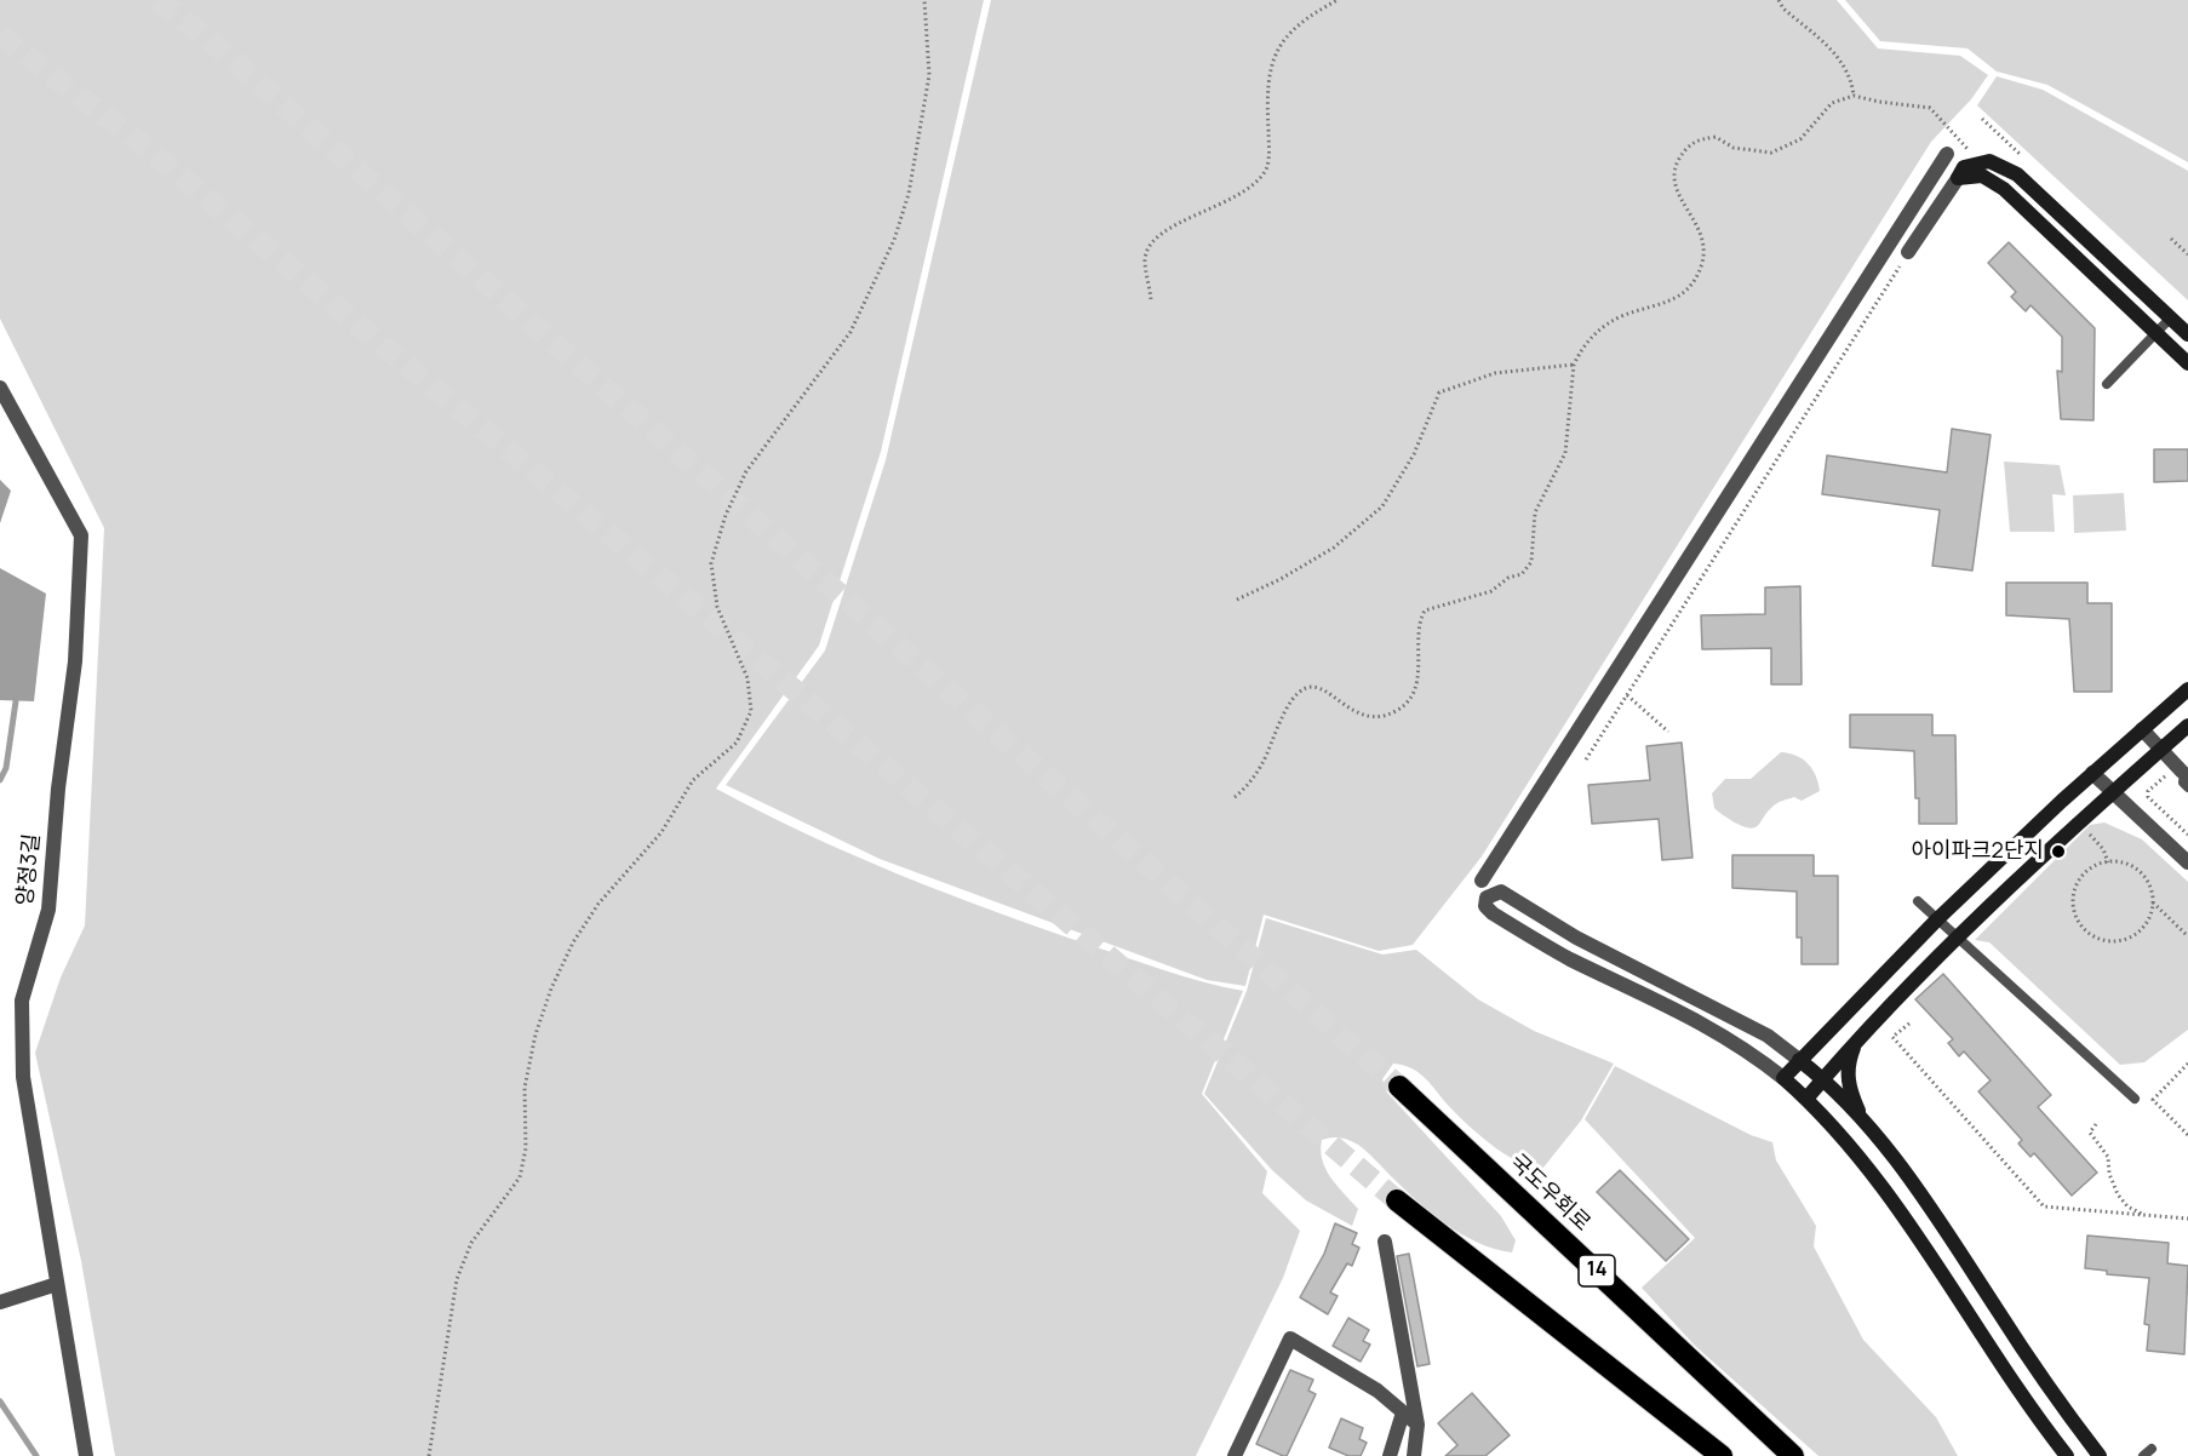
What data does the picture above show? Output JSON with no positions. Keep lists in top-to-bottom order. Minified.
{"streets":{"highway":["국도우회로","14"],"street":["양정3길"]},"places":["아이파크2단지"]}
